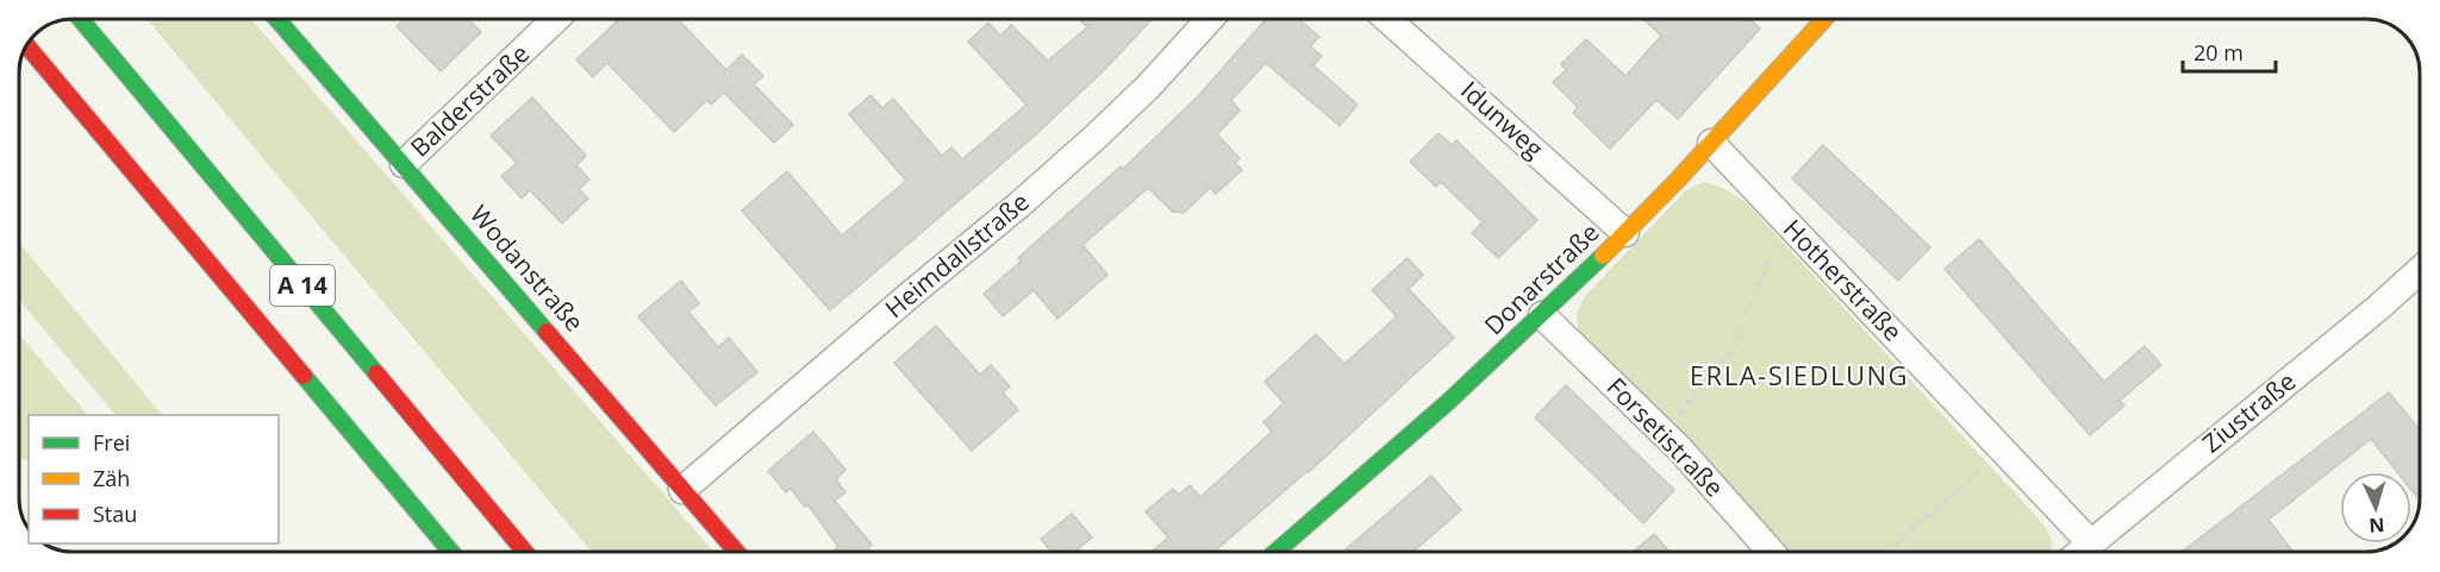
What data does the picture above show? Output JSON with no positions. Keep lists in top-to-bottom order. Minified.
{"streets":{"main road":["Wodanstraße","Donarstraße","A 14"],"street":["Balderstraße","Idunweg","Heimdallstraße","Hotherstraße","Ziustraße","Forsetistraße"]},"crossings":[["Balderstraße","Wodanstraße"],["Idunweg","Donarstraße"],["Heimdallstraße","Wodanstraße"],["Donarstraße","Hotherstraße"],["Donarstraße","Forsetistraße"],["Hotherstraße","Ziustraße"]],"districts":["ERLA-SIEDLUNG"],"legend":["Frei","Zäh","Stau"],"scale_bar":"20 m","north":"bottom"}
